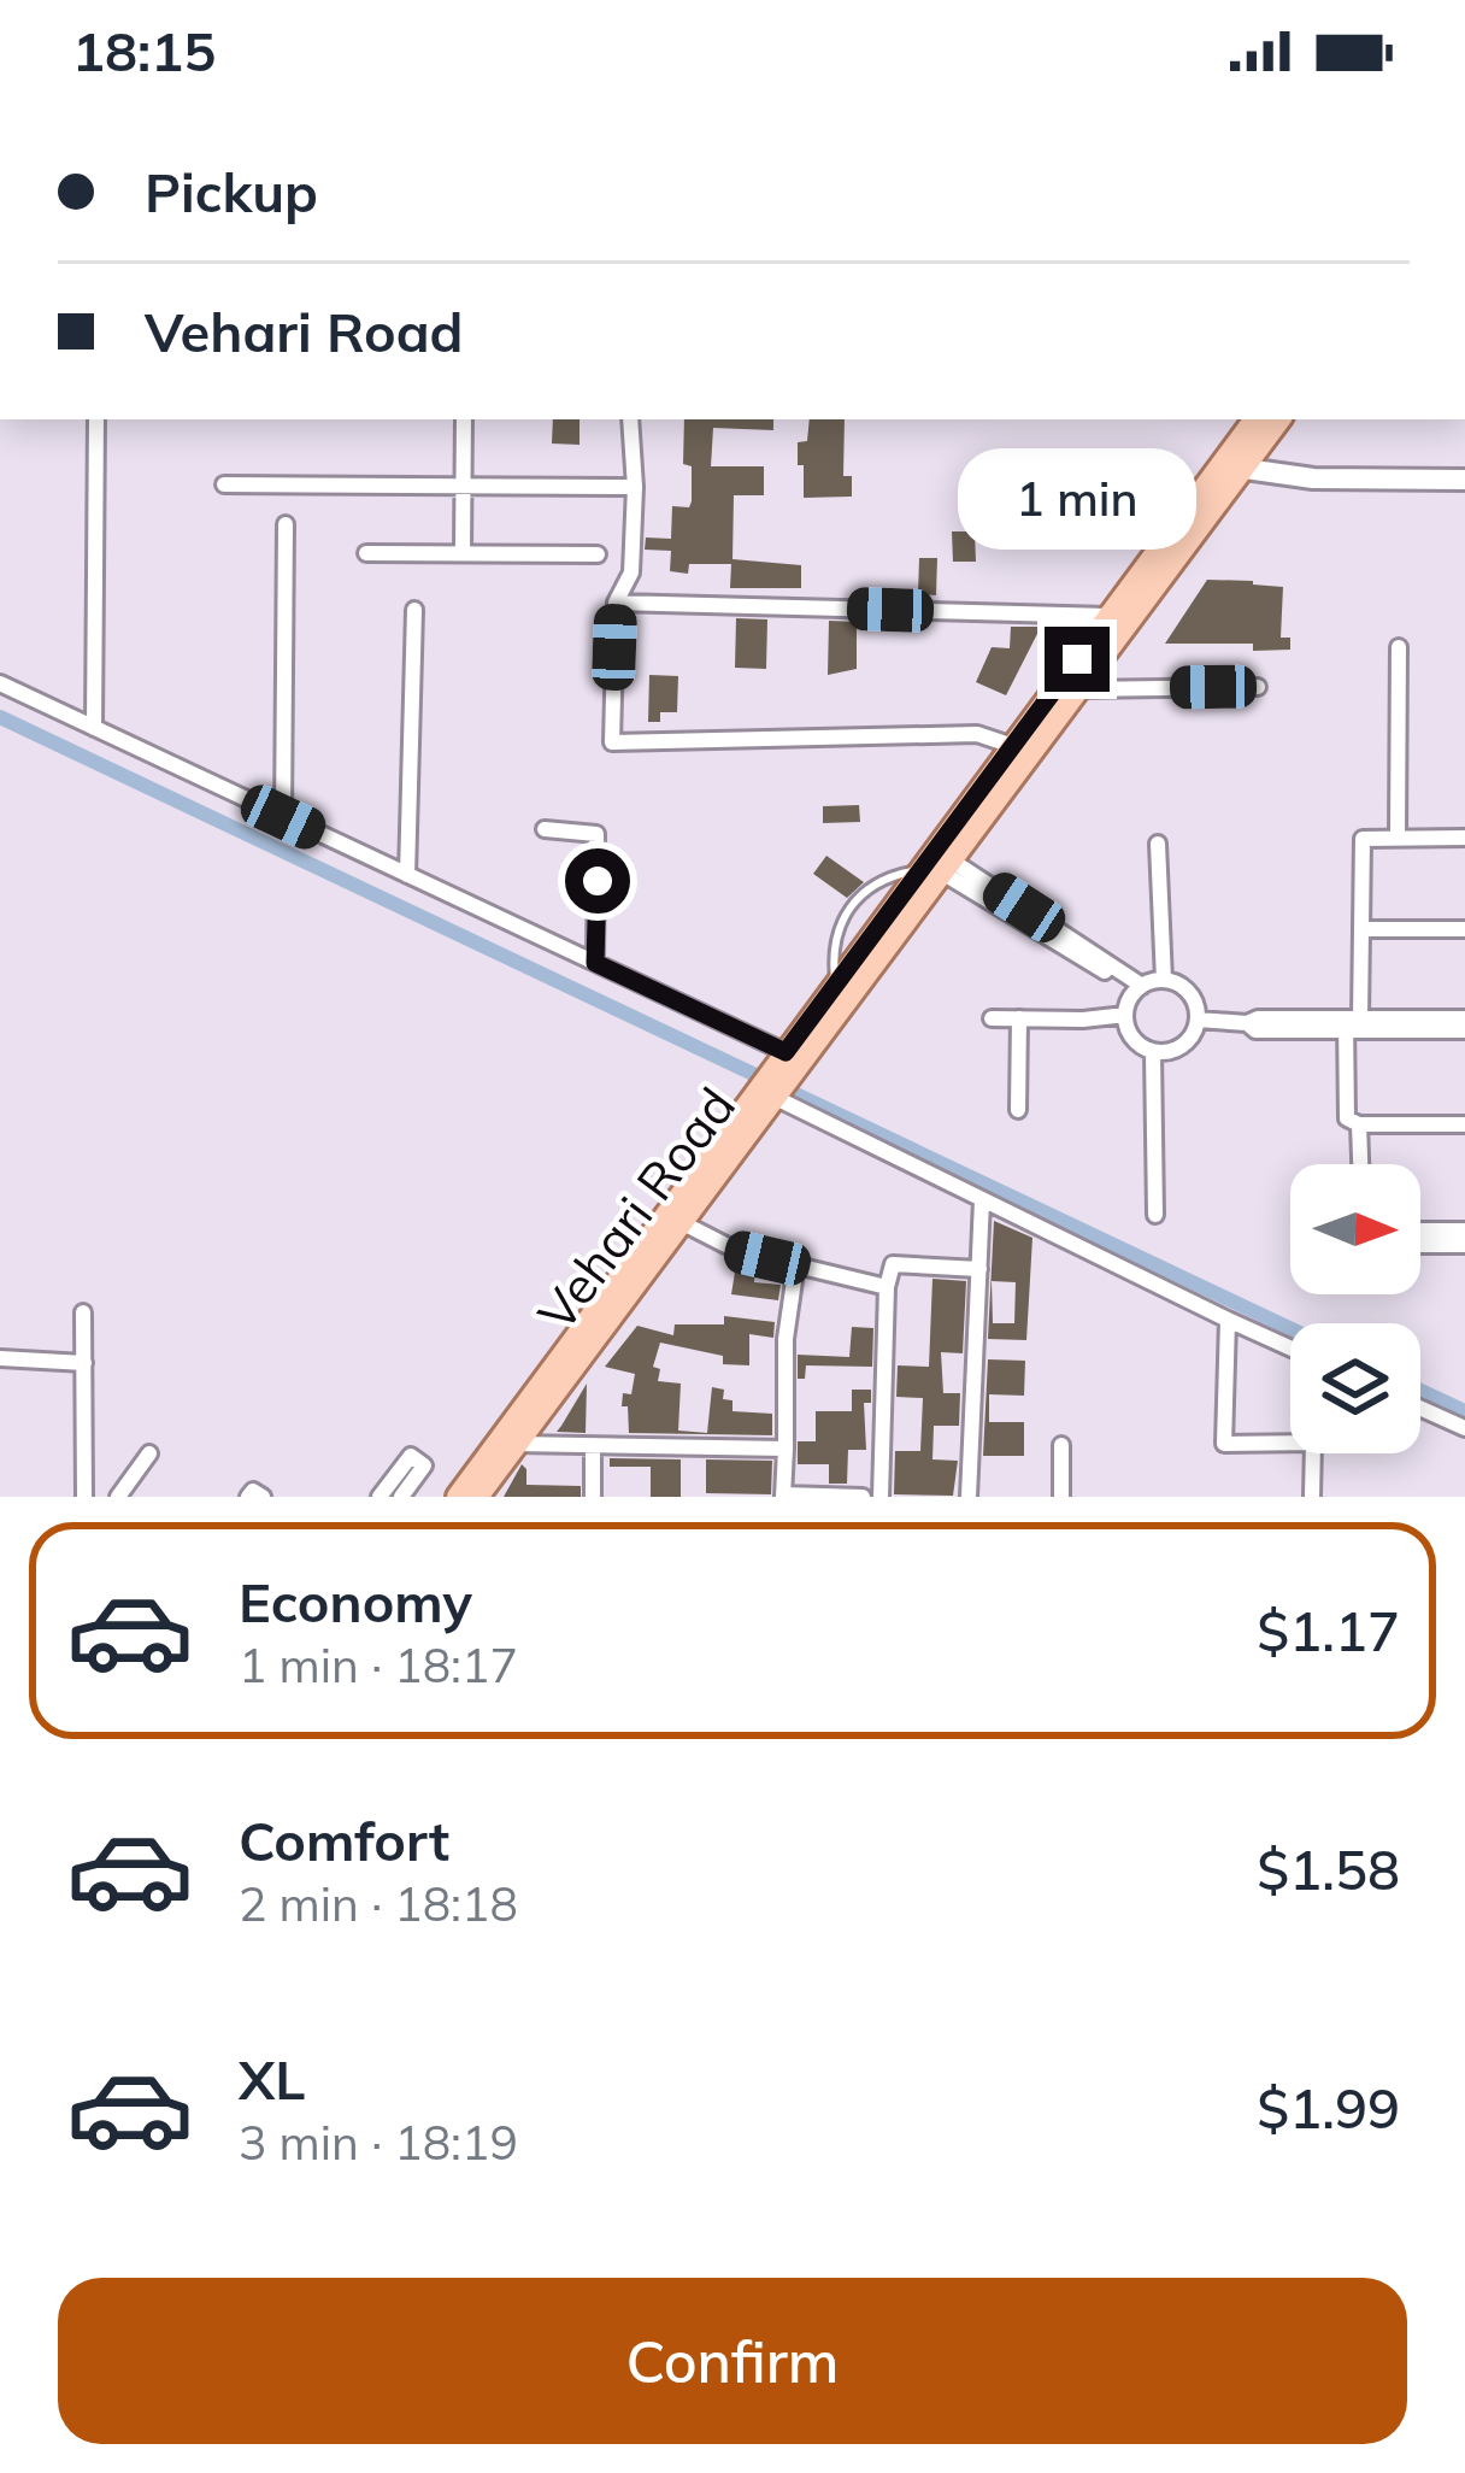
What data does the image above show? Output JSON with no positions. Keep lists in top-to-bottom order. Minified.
{"streets":{"main road":["Vehari Road"]},"north":"right","page":{"status":"18:15","banner":["Pickup","Vehari Road"],"bubble":"1 min","list":[{"name":"Economy","note":"1 min · 18:17","value":"$1.17"},{"name":"Comfort","note":"2 min · 18:18","value":"$1.58"},{"name":"XL","note":"3 min · 18:19","value":"$1.99"}],"buttons":"Confirm"}}
